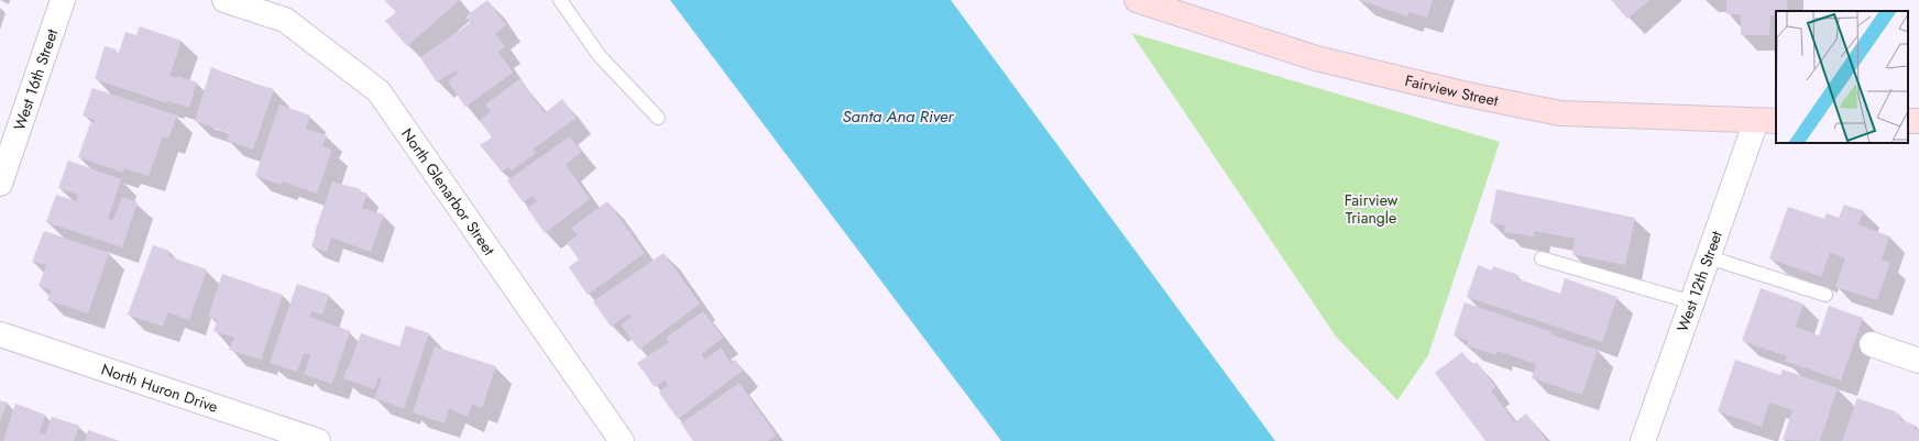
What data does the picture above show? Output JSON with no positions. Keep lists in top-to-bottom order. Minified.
{"streets":{"main road":["Fairview Street"],"street":["West 16th Street","North Glenarbor Street","West 12th Street","North Huron Drive"]},"crossings":[["Fairview Street","West 12th Street"]],"water":["Santa Ana River"],"parks":["Fairview Triangle"]}
